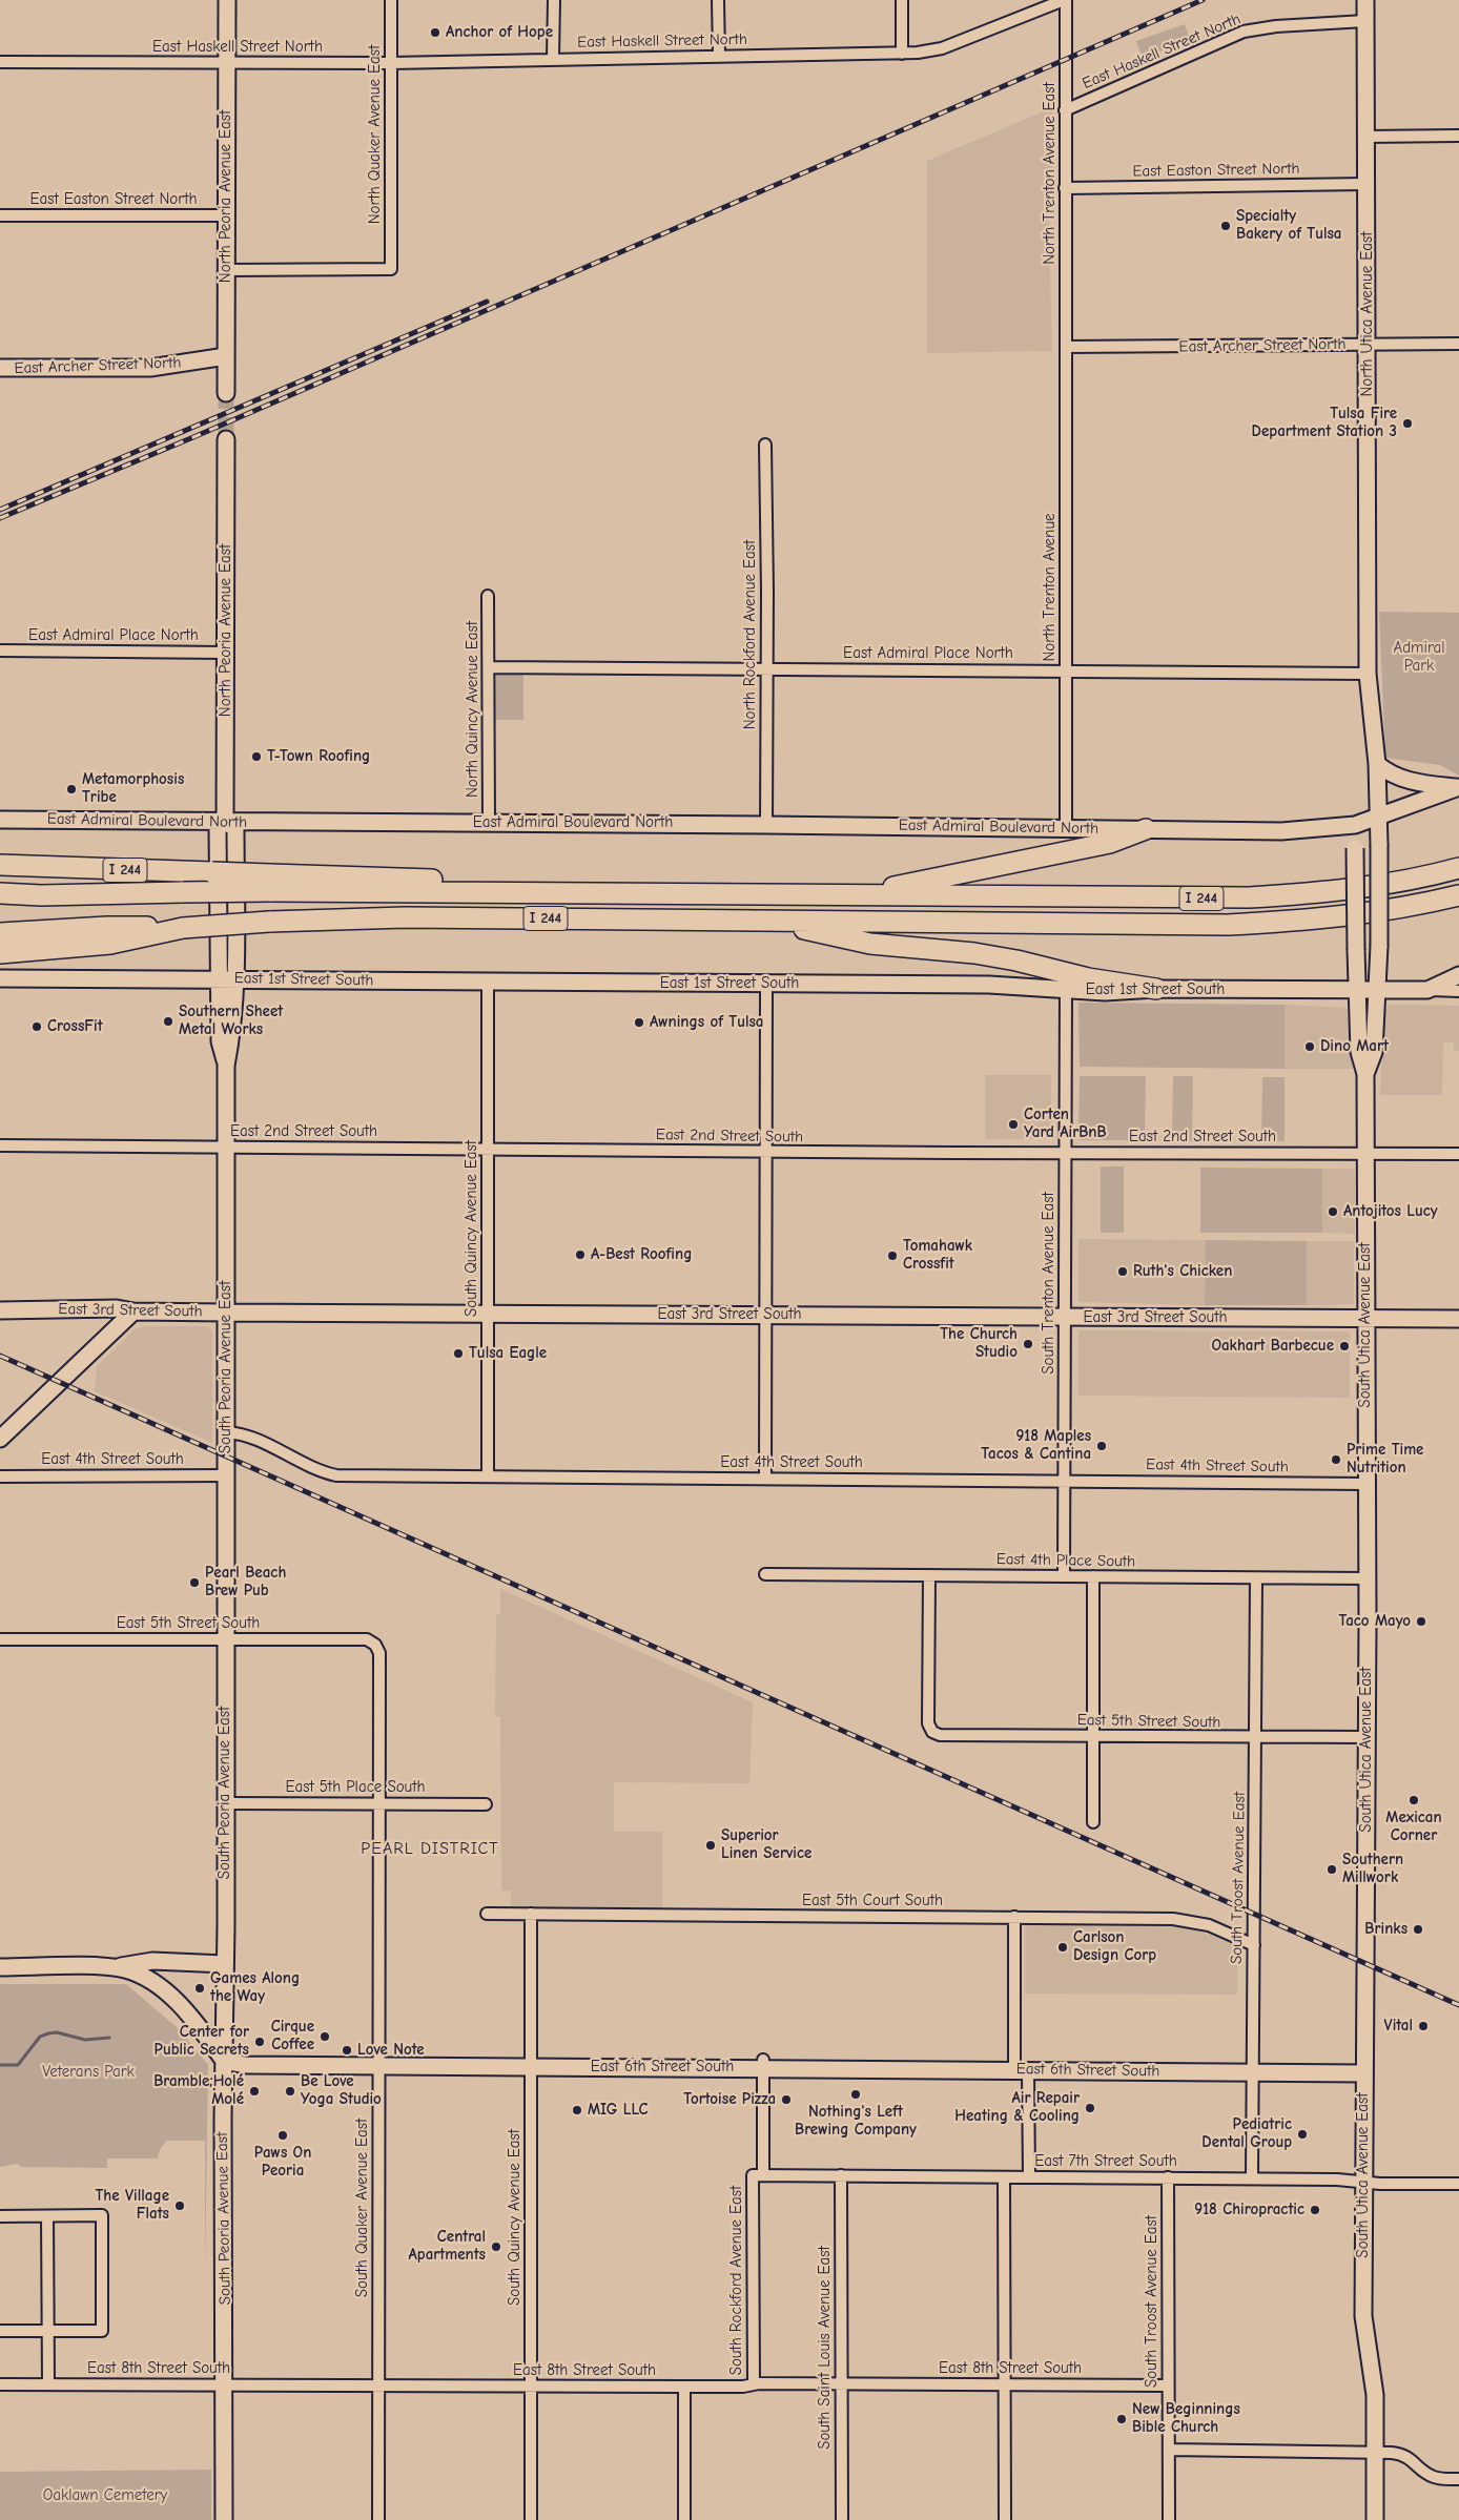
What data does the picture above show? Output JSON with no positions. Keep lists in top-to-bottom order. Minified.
{"streets":{"highway":["I 244"],"main road":["North Peoria Avenue East","North Utica Avenue East","East Archer Street North","East Admiral Boulevard North","East 1st Street South","East 3rd Street South","South Utica Avenue East","South Peoria Avenue East","East 6th Street South"],"street":["East Haskell Street North","North Quaker Avenue East","East Easton Street North","North Trenton Avenue East","North Trenton Avenue","North Rockford Avenue East","East Admiral Place North","North Quincy Avenue East","East 2nd Street South","South Quincy Avenue East","South Trenton Avenue East","East 4th Street South","East 4th Place South","East 5th Street South","East 5th Place South","South Troost Avenue East","East 5th Court South","East 7th Street South","South Quaker Avenue East","South Rockford Avenue East","South Saint Louis Avenue East","East 8th Street South"]},"crossings":[["East Haskell Street North","North Quaker Avenue East"],["East Haskell Street North","North Trenton Avenue East"],["East Haskell Street North","North Peoria Avenue East"],["East Haskell Street North","North Utica Avenue East"],["North Quaker Avenue East","North Peoria Avenue East"],["East Easton Street North","North Trenton Avenue East"],["East Easton Street North","North Peoria Avenue East"],["East Easton Street North","North Utica Avenue East"],["North Trenton Avenue East","East Archer Street North"],["North Trenton Avenue East","North Trenton Avenue"],["North Peoria Avenue East","East Archer Street North"],["North Peoria Avenue East","East Admiral Place North"],["North Peoria Avenue East","East Admiral Boulevard North"],["North Peoria Avenue East","South Peoria Avenue East"],["North Utica Avenue East","East Archer Street North"],["North Utica Avenue East","East Admiral Place North"],["North Utica Avenue East","East Admiral Boulevard North"],["North Utica Avenue East","South Utica Avenue East"],["East Archer Street North","North Trenton Avenue"],["North Trenton Avenue","East Admiral Place North"],["North Trenton Avenue","East Admiral Boulevard North"],["North Rockford Avenue East","East Admiral Place North"],["North Rockford Avenue East","East Admiral Boulevard North"],["East Admiral Place North","North Quincy Avenue East"],["North Quincy Avenue East","East Admiral Boulevard North"],["East Admiral Boulevard North","South Utica Avenue East"],["East Admiral Boulevard North","South Peoria Avenue East"],["East 1st Street South","South Quincy Avenue East"],["East 1st Street South","South Trenton Avenue East"],["East 1st Street South","South Utica Avenue East"],["East 1st Street South","South Peoria Avenue East"],["East 2nd Street South","South Quincy Avenue East"],["East 2nd Street South","South Trenton Avenue East"],["East 2nd Street South","South Utica Avenue East"],["East 2nd Street South","South Peoria Avenue East"],["South Quincy Avenue East","East 3rd Street South"],["South Quincy Avenue East","East 4th Street South"],["South Quincy Avenue East","East 5th Court South"],["South Quincy Avenue East","East 6th Street South"],["South Quincy Avenue East","East 8th Street South"],["South Trenton Avenue East","East 3rd Street South"],["South Trenton Avenue East","East 4th Street South"],["South Trenton Avenue East","East 4th Place South"],["East 3rd Street South","South Utica Avenue East"],["East 3rd Street South","South Peoria Avenue East"],["South Utica Avenue East","East 4th Street South"],["South Utica Avenue East","East 4th Place South"],["South Utica Avenue East","East 5th Street South"],["South Utica Avenue East","East 6th Street South"],["South Utica Avenue East","East 7th Street South"],["South Peoria Avenue East","East 4th Street South"],["South Peoria Avenue East","East 5th Street South"],["South Peoria Avenue East","East 5th Place South"],["South Peoria Avenue East","East 6th Street South"],["South Peoria Avenue East","East 8th Street South"],["East 4th Place South","East 5th Street South"],["East 4th Place South","South Troost Avenue East"],["East 5th Street South","South Troost Avenue East"],["East 5th Street South","South Quaker Avenue East"],["East 5th Place South","South Quaker Avenue East"],["South Troost Avenue East","East 5th Court South"],["South Troost Avenue East","East 6th Street South"],["South Troost Avenue East","East 7th Street South"],["South Troost Avenue East","East 8th Street South"],["East 6th Street South","South Quaker Avenue East"],["East 6th Street South","South Rockford Avenue East"],["East 7th Street South","South Rockford Avenue East"],["East 7th Street South","South Saint Louis Avenue East"],["South Quaker Avenue East","East 8th Street South"],["South Rockford Avenue East","East 8th Street South"],["South Saint Louis Avenue East","East 8th Street South"]],"districts":["PEARL DISTRICT"],"parks":["Admiral Park","Veterans Park","Oaklawn Cemetery"],"places":["Anchor of Hope","Specialty Bakery of Tulsa","Tulsa Fire Department Station 3","T-Town Roofing","Metamorphosis Tribe","Southern Sheet Metal Works","Awnings of Tulsa","CrossFit","Dino Mart","Corten Yard AirBnB","Antojitos Lucy","A-Best Roofing","Tomahawk Crossfit","Ruth's Chicken","The Church Studio","Oakhart Barbecue","Tulsa Eagle","918 Maples Tacos & Cantina","Prime Time Nutrition","Pearl Beach Brew Pub","Taco Mayo","Mexican Corner","Superior Linen Service","Southern Millwork","Brinks","Carlson Design Corp","Games Along the Way","Vital","Cirque Coffee","Center for Public Secrets","Love Note","Bramble;Holé Molé","Be Love Yoga Studio","Nothing's Left Brewing Company","Tortoise Pizza","Air Repair Heating & Cooling","MIG LLC","Pediatric Dental Group","Paws On Peoria","The Village Flats","918 Chiropractic","Central Apartments","New Beginnings Bible Church"]}
